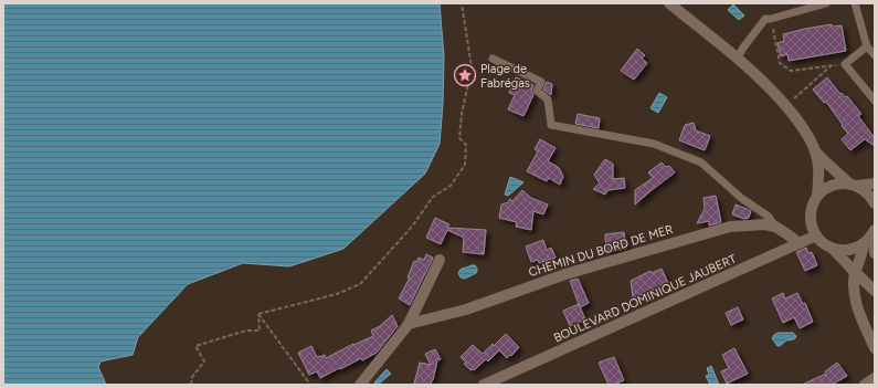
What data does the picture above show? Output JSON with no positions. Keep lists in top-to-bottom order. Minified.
{"streets":{"street":["CHEMIN DU BORD DE MER","BOULEVARD DOMINIQUE JAUBERT"]},"places":{"place":["Plage de Fabrégas"]}}
